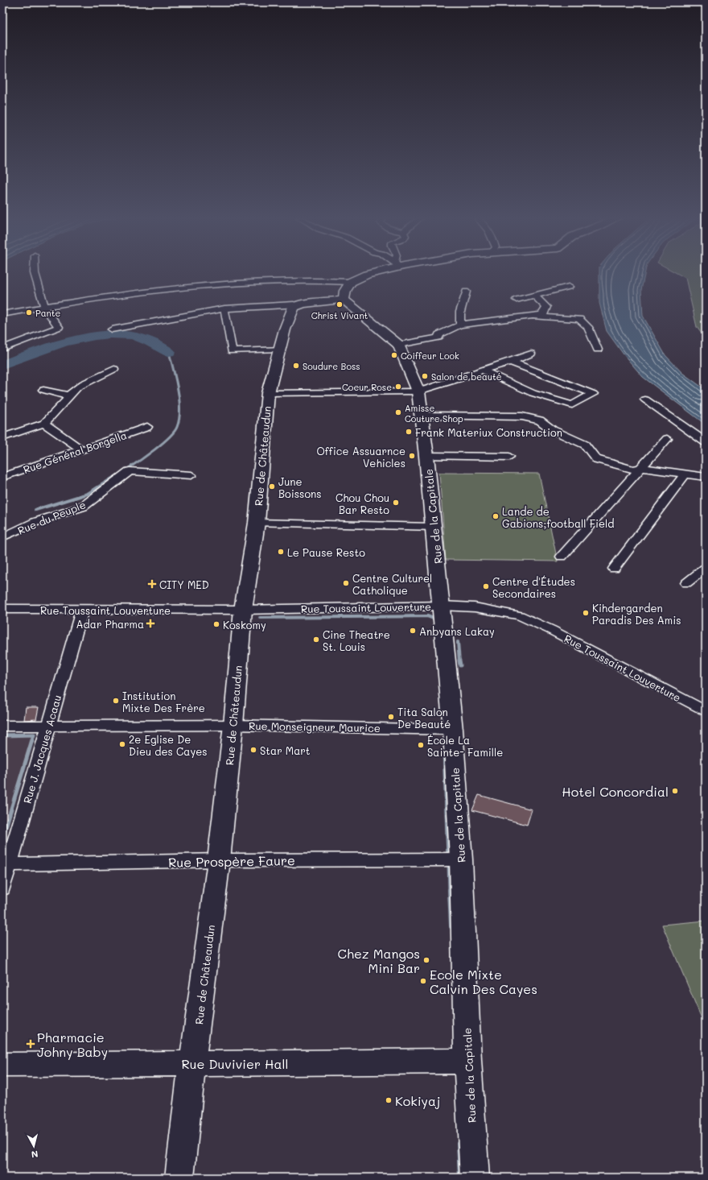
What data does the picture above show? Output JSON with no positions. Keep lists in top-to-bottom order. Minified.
{"streets":{"street":["Rue Général Borgella","Rue de Châteaudun","Rue de la Capitale","Rue du Peuple","Rue Toussaint Louverture","Rue Monseigneur Maurice","Rue J. Jacques Acaau","Rue Prospère Faure","Rue Duvivier Hall"]},"crossings":[["Rue de Châteaudun","Rue Toussaint Louverture"],["Rue de Châteaudun","Rue Monseigneur Maurice"],["Rue de Châteaudun","Rue Prospère Faure"],["Rue de Châteaudun","Rue Duvivier Hall"],["Rue de la Capitale","Rue Toussaint Louverture"],["Rue de la Capitale","Rue Monseigneur Maurice"],["Rue de la Capitale","Rue Prospère Faure"],["Rue de la Capitale","Rue Duvivier Hall"],["Rue Toussaint Louverture","Rue J. Jacques Acaau"],["Rue Monseigneur Maurice","Rue J. Jacques Acaau"],["Rue J. Jacques Acaau","Rue Prospère Faure"]],"places":{"other":["Christ Vivant","Pante","Coiffeur Look","Soudure Boss","Salon de beauté","Coeur Rose","Amisse Couture Shop","Frank Materiux Construction","Office Assuarnce Vehicles","June Boissons","Chou Chou Bar Resto","Lande de Gabions;football Field","Le Pause Resto","Centre Culturel Catholique","Centre d'Études Secondaires","Kihdergarden Paradis Des Amis","Koskomy","Anbyans Lakay","Cine Theatre St. Louis","Institution Mixte Des Frère","Tita Salon De Beauté","2e Eglise De Dieu des Cayes","École La Sainte- Famille","Star Mart","Hotel Concordial","Chez Mangos Mini Bar","Ecole Mixte Calvin Des Cayes","Kokiyaj"],"health":["CITY MED","Adar Pharma","Pharmacie Johny Baby"]},"north":"bottom"}
